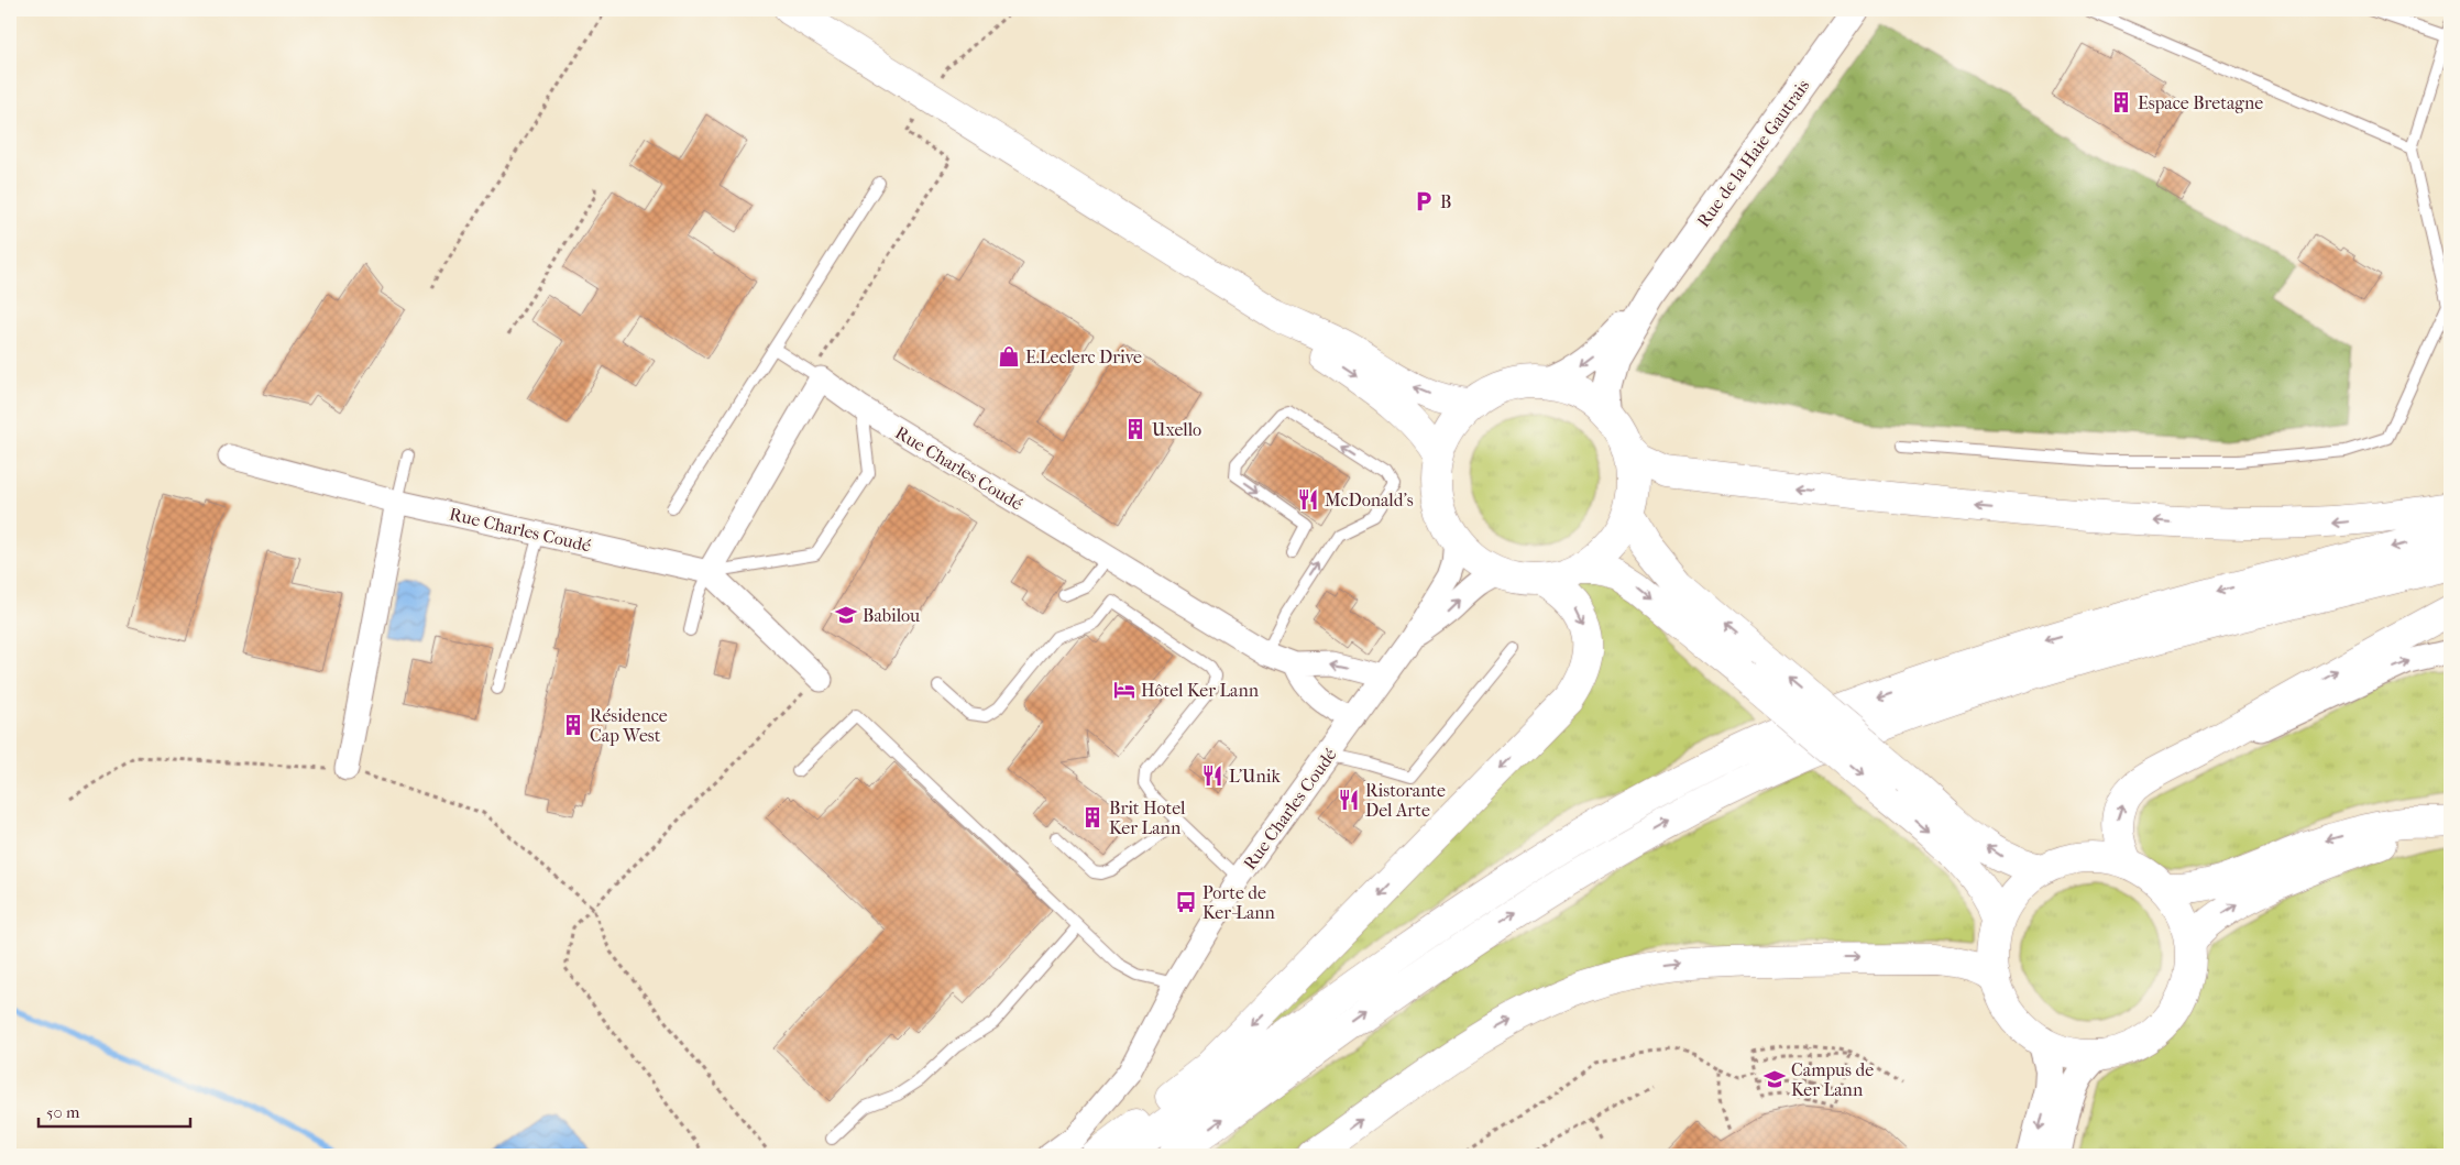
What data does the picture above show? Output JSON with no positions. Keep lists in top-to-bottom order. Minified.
{"streets":{"street":["Rue de la Haie Gautrais","Rue Charles Coudé"]},"places":{"building":["Espace Bretagne","Uxello","Résidence Cap West","Brit Hotel Ker Lann"],"parking":["B"],"shop":["E.Leclerc Drive"],"restaurant":["McDonald's","L'Unik","Ristorante Del Arte"],"school or university":["Babilou","Campus de Ker Lann"],"hotel":["Hôtel Ker Lann"],"bus stop":["Porte de Ker-Lann"]},"scale_bar":"50 m"}
